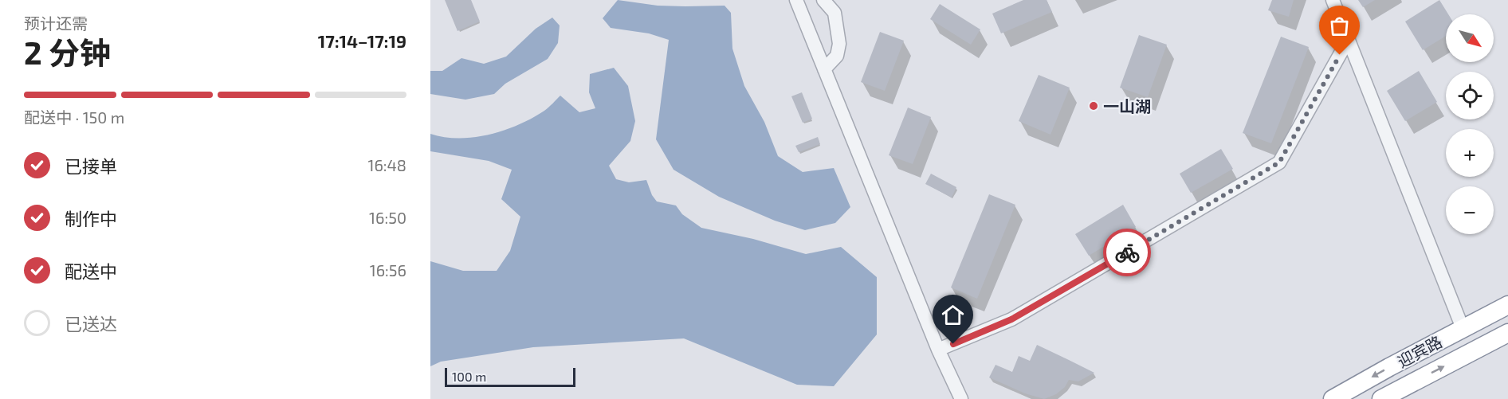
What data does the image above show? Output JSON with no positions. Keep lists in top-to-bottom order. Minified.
{"streets":{"highway":["迎宾路"]},"places":["一山湖"],"scale_bar":"100 m","north":"bottom right","page":{"heading":["2 分钟","预计还需","17:14–17:19"],"map_buttons":["+","−"],"bar":"配送中 · 150 m","list":[["已接单","16:48"],["制作中","16:50"],["配送中","16:56"],"已送达"],"scale":"100 m"}}
